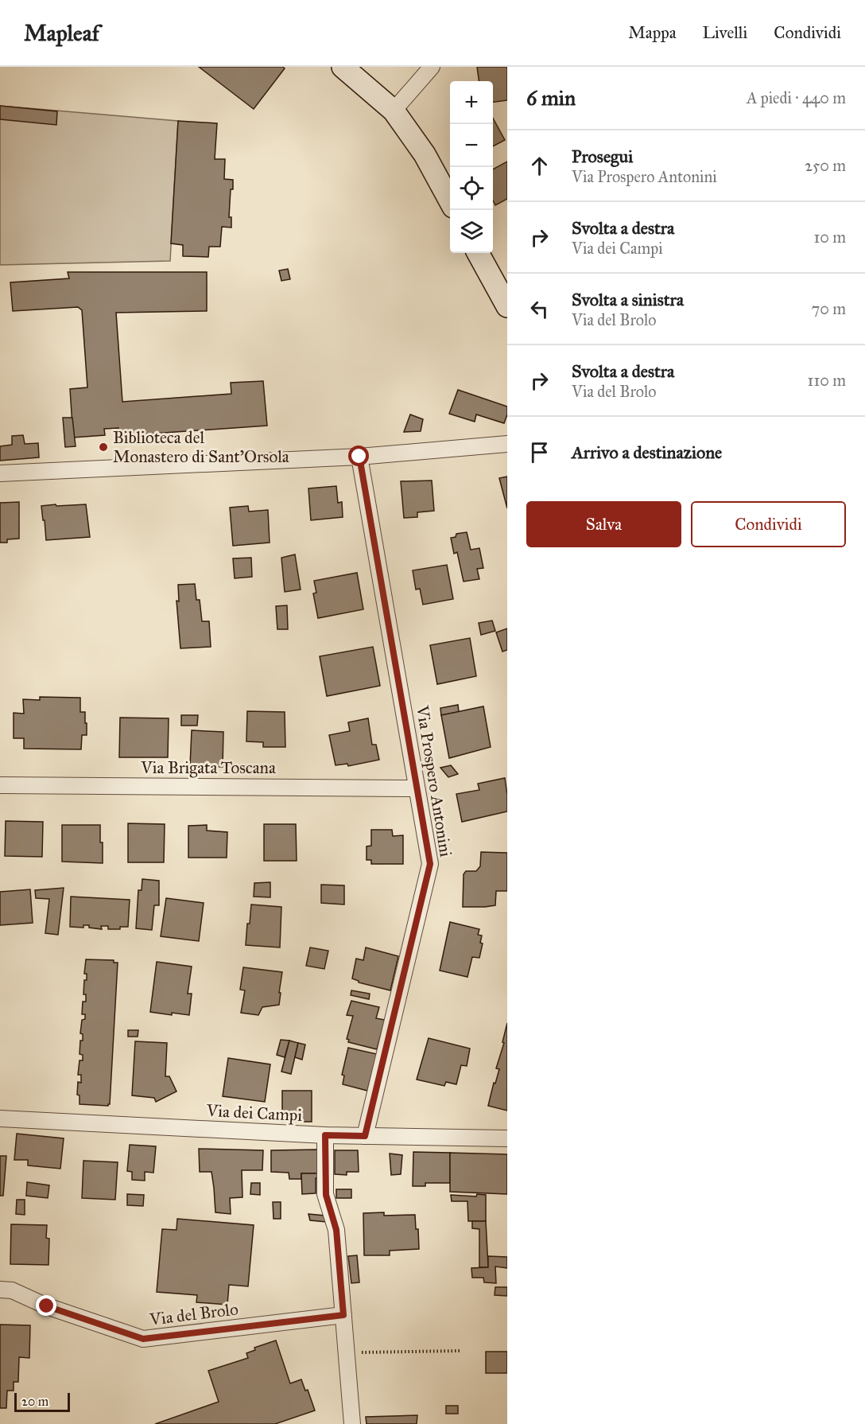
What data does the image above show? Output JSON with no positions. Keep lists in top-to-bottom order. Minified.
{"streets":{"street":["Via Brigata Toscana","Via Prospero Antonini","Via dei Campi","Via del Brolo"]},"crossings":[["Via Brigata Toscana","Via Prospero Antonini"],["Via Prospero Antonini","Via dei Campi"]],"places":["Biblioteca del Monastero di Sant'Orsola"],"scale_bar":"20 m","page":{"header":"Mapleaf","nav":["Mappa","Livelli","Condividi"],"heading":["6 min","A piedi · 440 m"],"map_buttons":["+","−"],"list":[["Prosegui","Via Prospero Antonini","250 m"],["Svolta a destra","Via dei Campi","10 m"],["Svolta a sinistra","Via del Brolo","70 m"],["Svolta a destra","Via del Brolo","110 m"],"Arrivo a destinazione"],"buttons":["Salva","Condividi"],"scale":"20 m"}}
